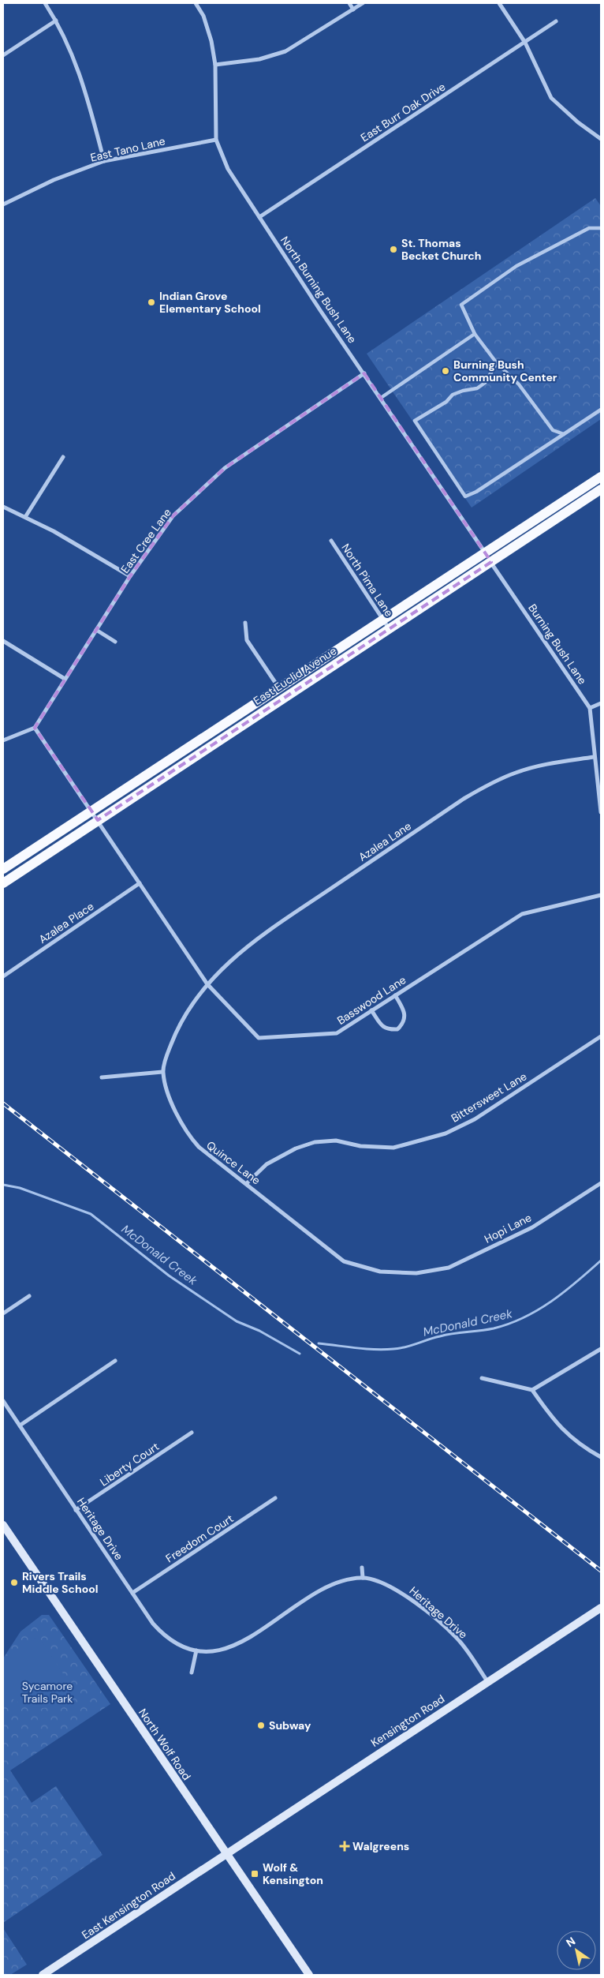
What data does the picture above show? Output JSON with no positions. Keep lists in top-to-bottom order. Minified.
{"streets":{"main road":["East Euclid Avenue","Kensington Road","North Wolf Road","East Kensington Road"],"street":["East Burr Oak Drive","East Tano Lane","North Burning Bush Lane","East Cree Lane","North Pima Lane","Burning Bush Lane","Azalea Lane","Azalea Place","Basswood Lane","Bittersweet Lane","Quince Lane","Hopi Lane","Liberty Court","Heritage Drive","Freedom Court"]},"crossings":[["East Burr Oak Drive","North Burning Bush Lane"],["East Tano Lane","North Burning Bush Lane"],["North Burning Bush Lane","East Cree Lane"],["North Burning Bush Lane","Burning Bush Lane"],["North Burning Bush Lane","East Euclid Avenue"],["East Cree Lane","Basswood Lane"],["North Pima Lane","East Euclid Avenue"],["Burning Bush Lane","East Euclid Avenue"],["Burning Bush Lane","Azalea Lane"],["East Euclid Avenue","Basswood Lane"],["Azalea Lane","Basswood Lane"],["Azalea Place","Basswood Lane"],["Bittersweet Lane","Quince Lane"],["Quince Lane","Hopi Lane"],["Liberty Court","Heritage Drive"],["Heritage Drive","Freedom Court"],["Heritage Drive","Kensington Road"],["Kensington Road","North Wolf Road"],["Kensington Road","East Kensington Road"],["North Wolf Road","East Kensington Road"]],"water":["McDonald Creek"],"parks":["Sycamore Trails Park"],"places":{"other":["St. Thomas Becket Church","Indian Grove Elementary School","Burning Bush Community Center","Rivers Trails Middle School","Subway"],"health":["Walgreens"],"transit":["Wolf & Kensington"]},"north":"top left"}
